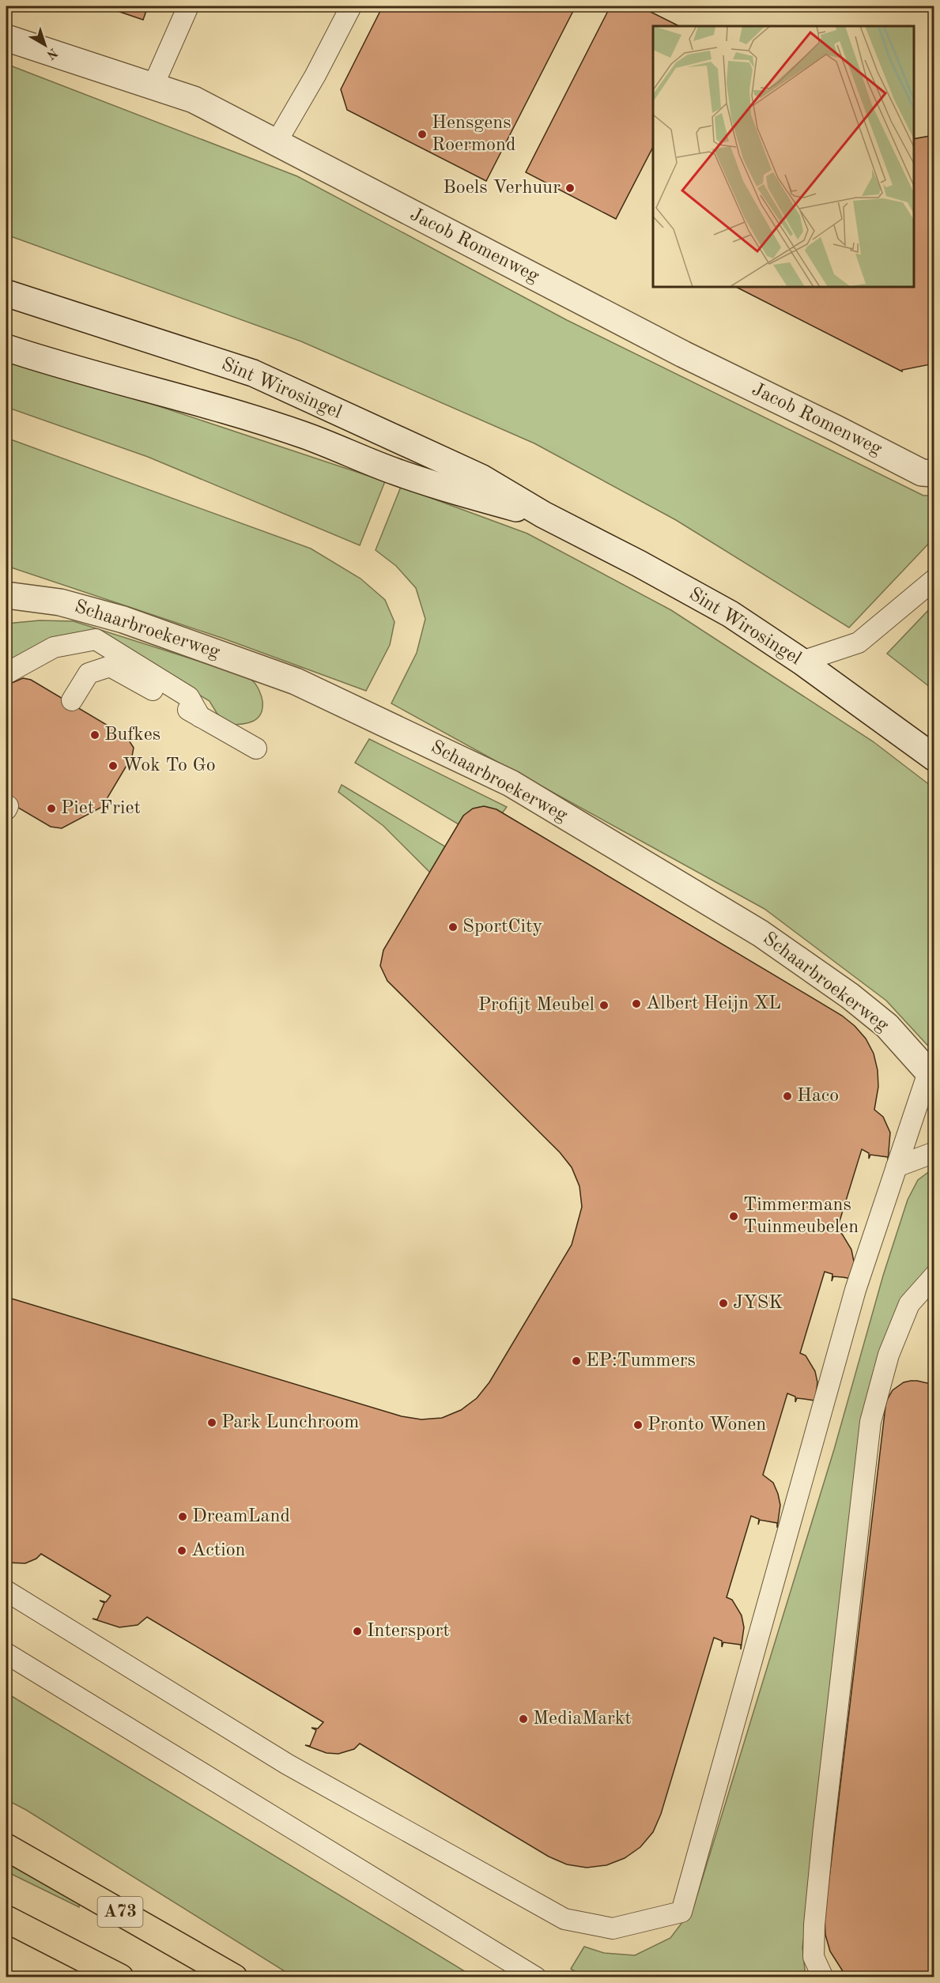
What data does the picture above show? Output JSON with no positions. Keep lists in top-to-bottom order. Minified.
{"streets":{"highway":["A73"],"street":["Jacob Romenweg","Sint Wirosingel","Schaarbroekerweg"]},"places":["Hensgens Roermond","Boels Verhuur","Bufkes","Wok To Go","Piet Friet","SportCity","Albert Heijn XL","Profijt Meubel","Haco","Timmermans Tuinmeubelen","JYSK","EP:Tummers","Park Lunchroom","Pronto Wonen","DreamLand","Action","Intersport","MediaMarkt"],"north":"bottom right"}
